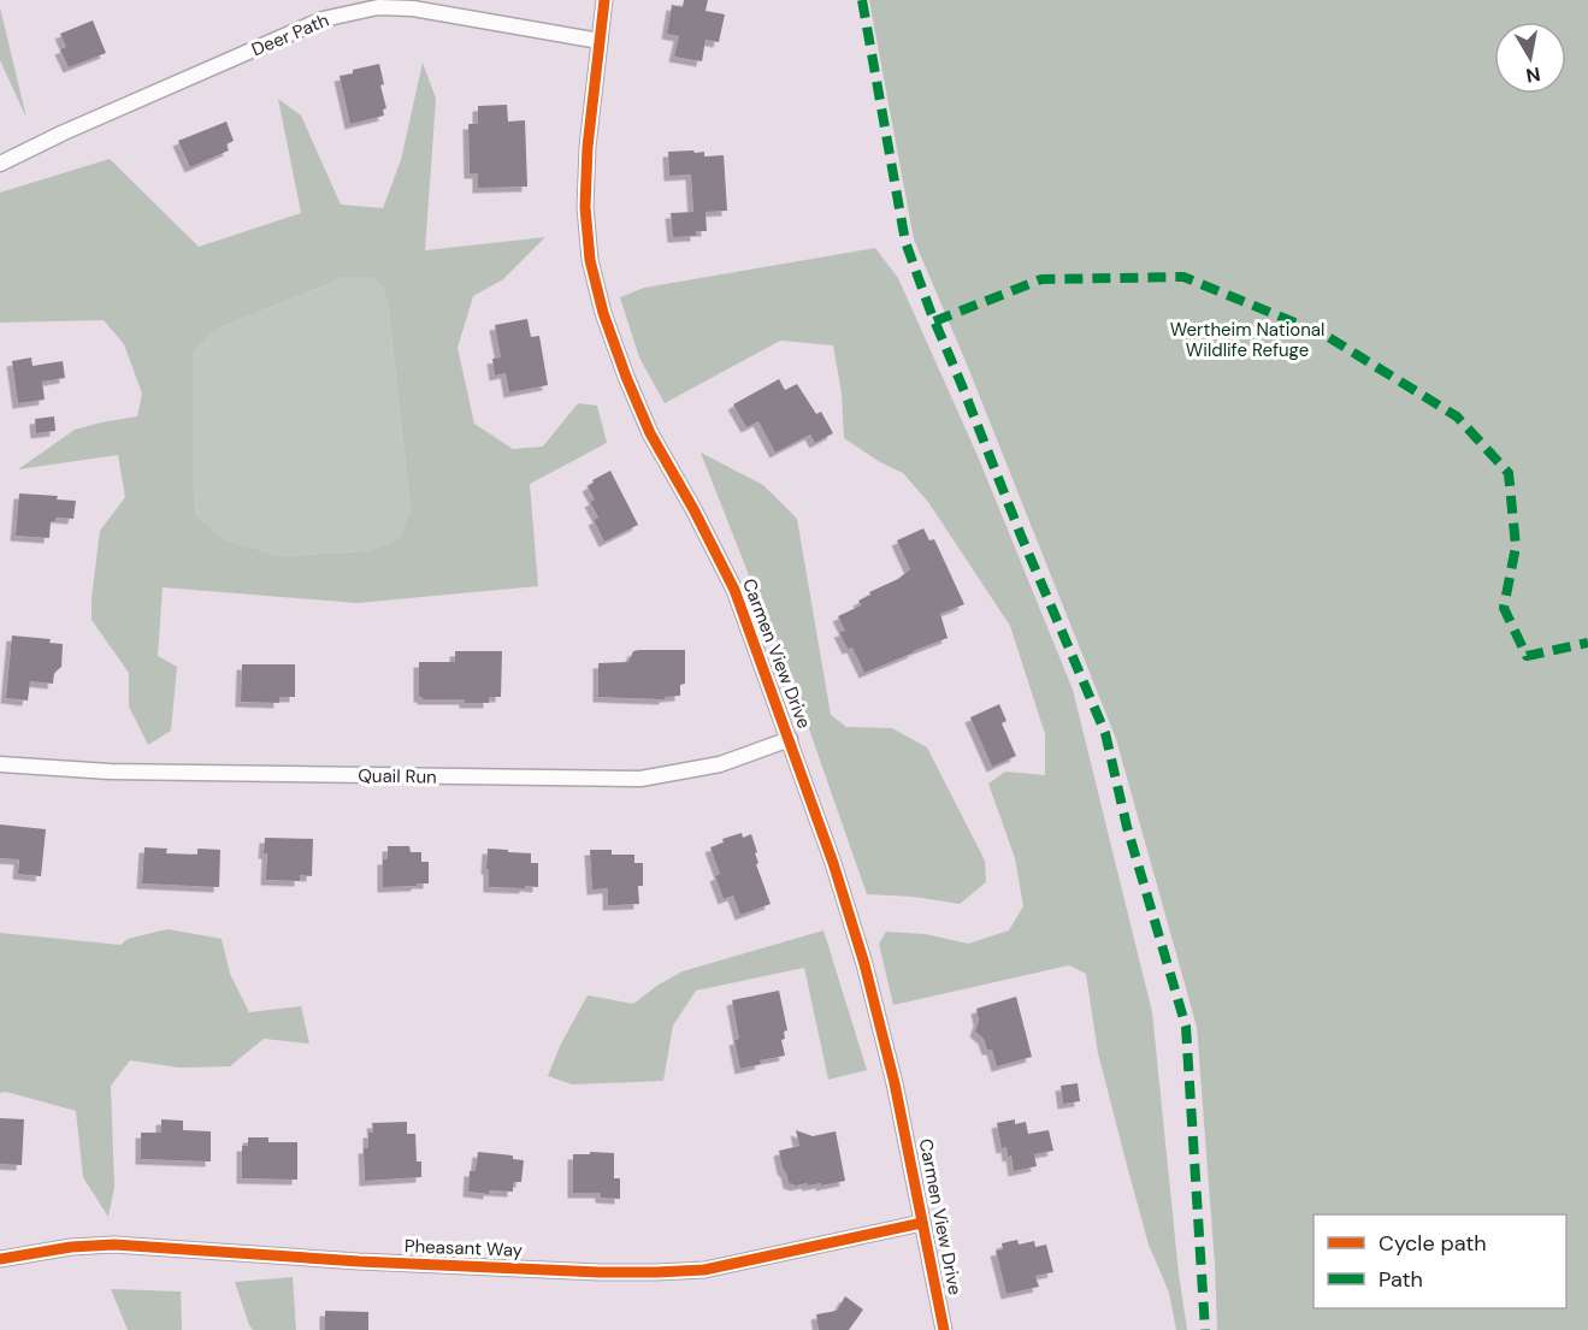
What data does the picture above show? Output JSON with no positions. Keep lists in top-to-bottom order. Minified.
{"streets":{"street":["Deer Path","Carmen View Drive","Quail Run","Pheasant Way"]},"crossings":[["Deer Path","Carmen View Drive"],["Carmen View Drive","Quail Run"],["Carmen View Drive","Pheasant Way"]],"parks":["Wertheim National Wildlife Refuge"],"legend":["Cycle path","Path"],"north":"bottom"}
